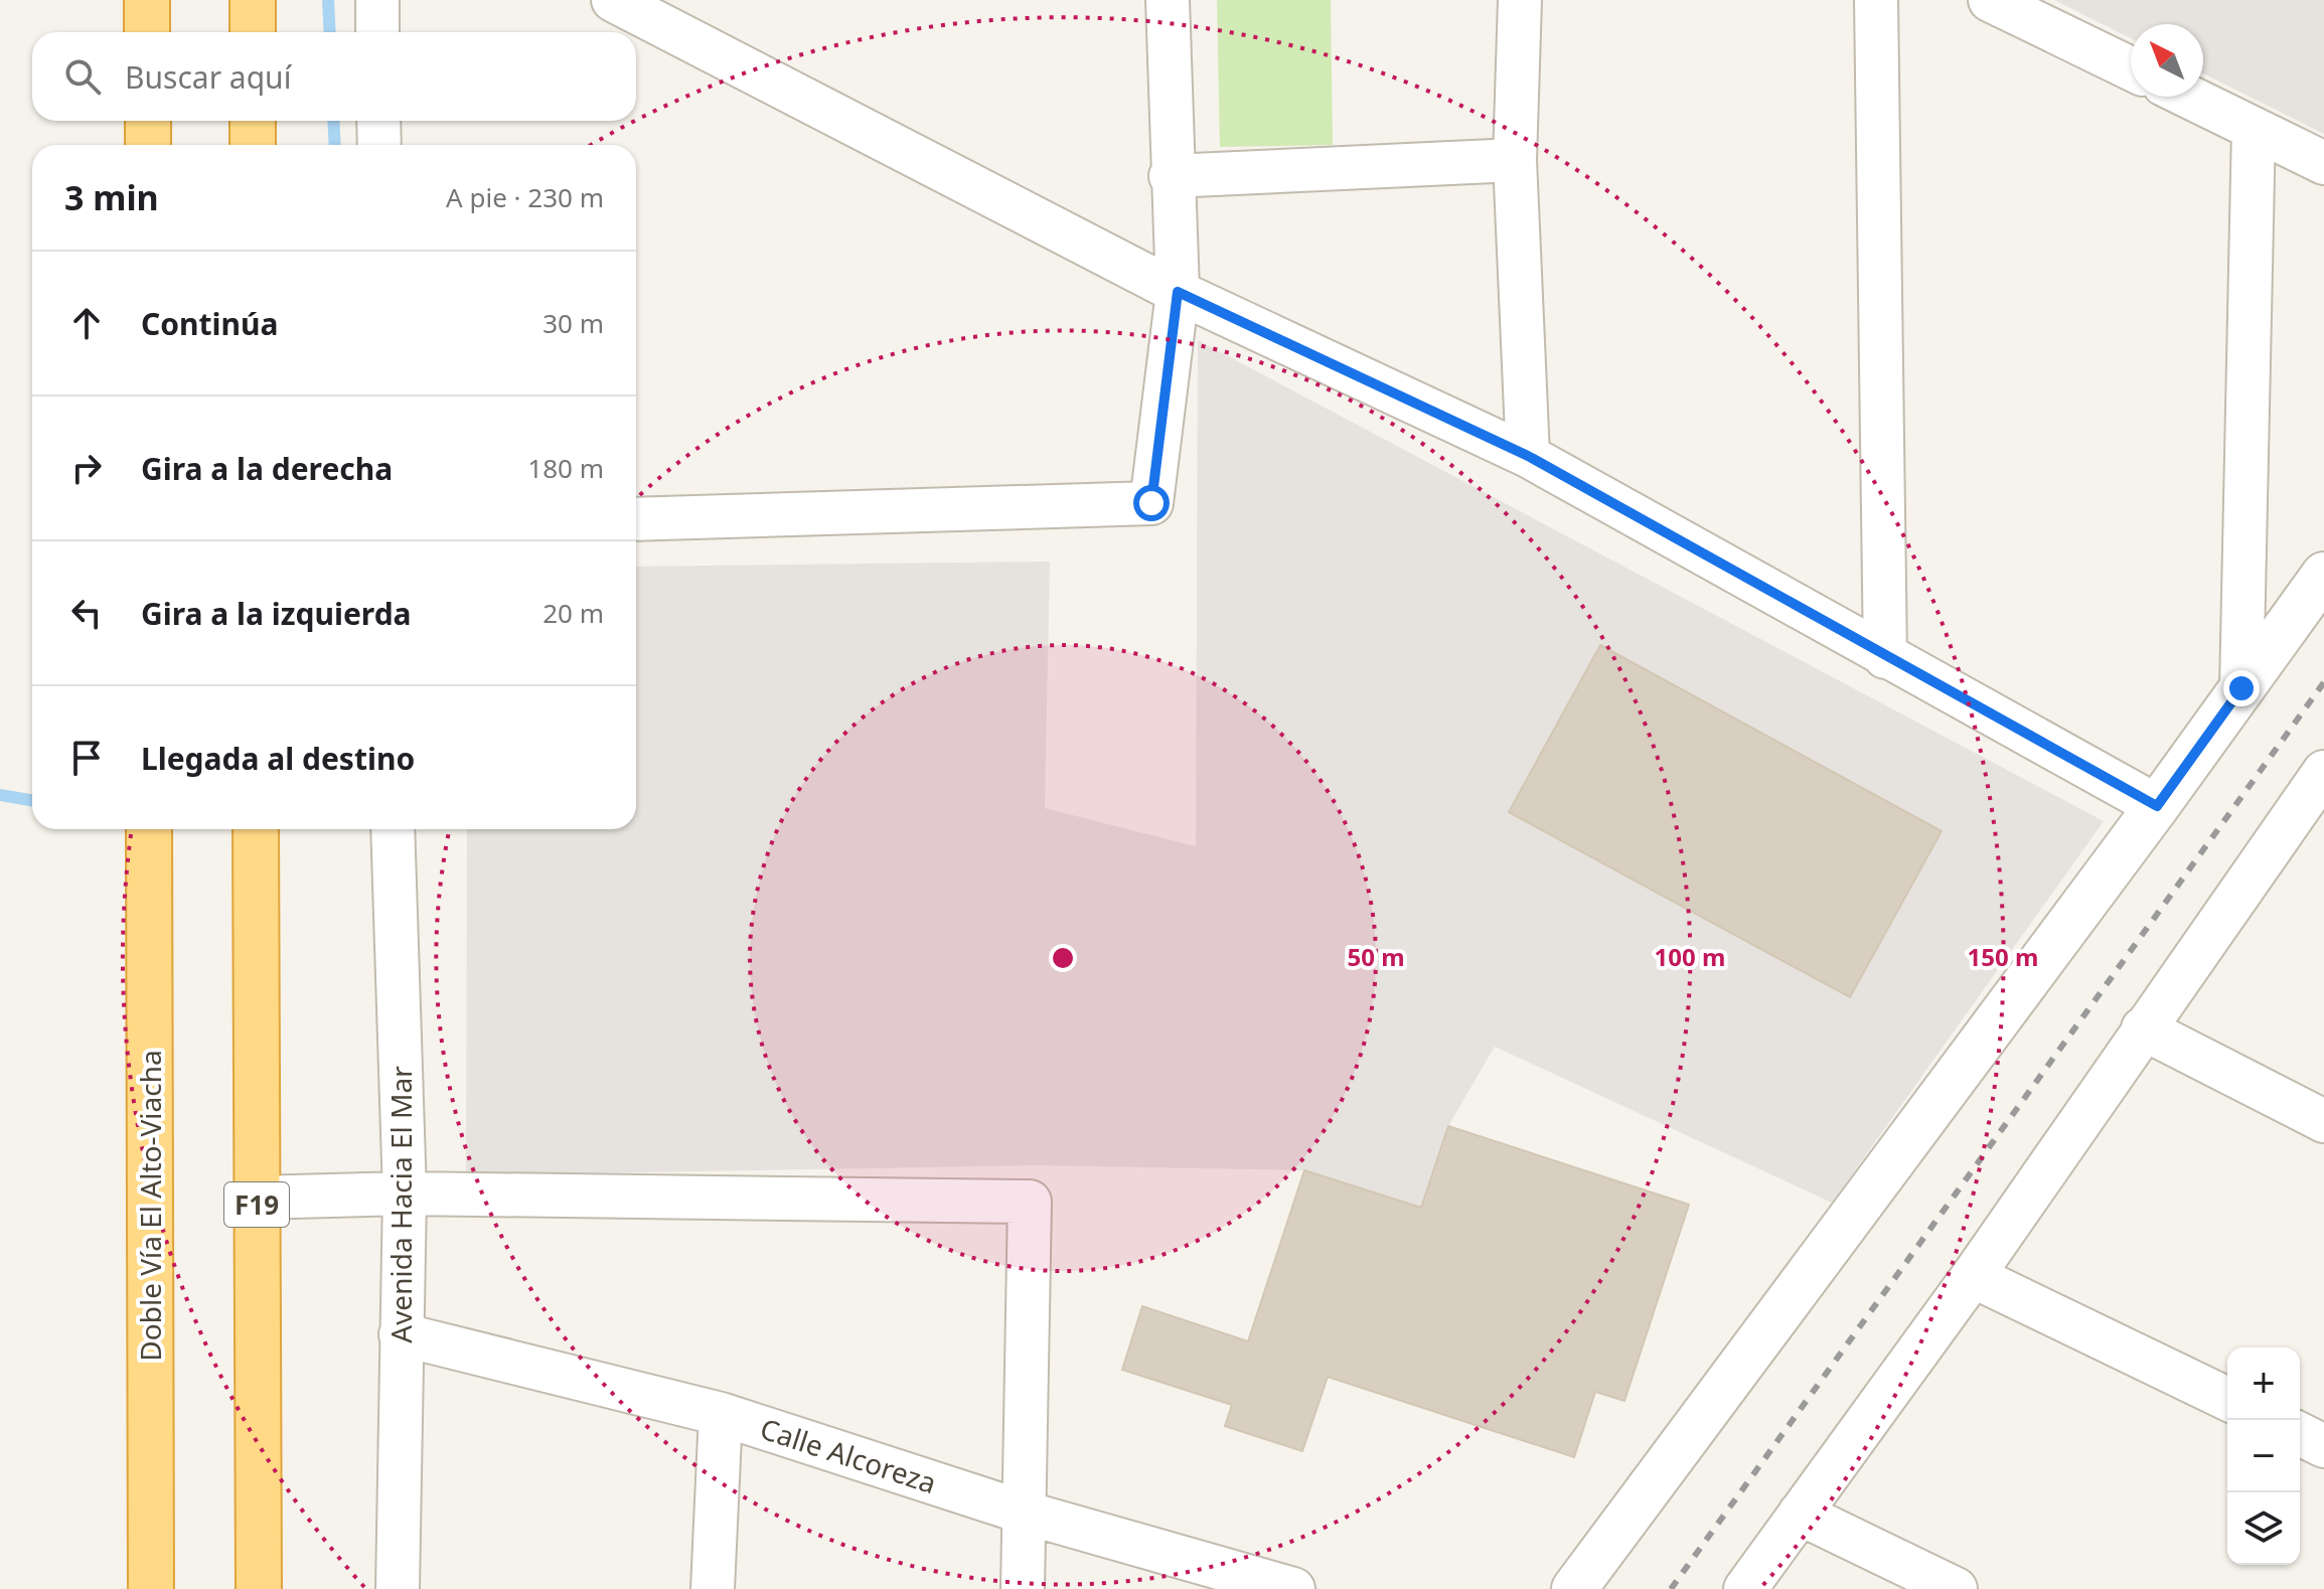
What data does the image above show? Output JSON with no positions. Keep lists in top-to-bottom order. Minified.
{"streets":{"highway":["F19","Doble Vía El Alto-Viacha"],"street":["Avenida Hacia El Mar","Calle Alcoreza"]},"crossings":[["Avenida Hacia El Mar","Calle Alcoreza"]],"north":"top left","page":{"search":"Buscar aquí","heading":["3 min","A pie · 230 m"],"list":[["Continúa","30 m"],["Gira a la derecha","180 m"],["Gira a la izquierda","20 m"],"Llegada al destino"],"map_buttons":["+","−"]},"rings":["50 m","100 m","150 m"]}
